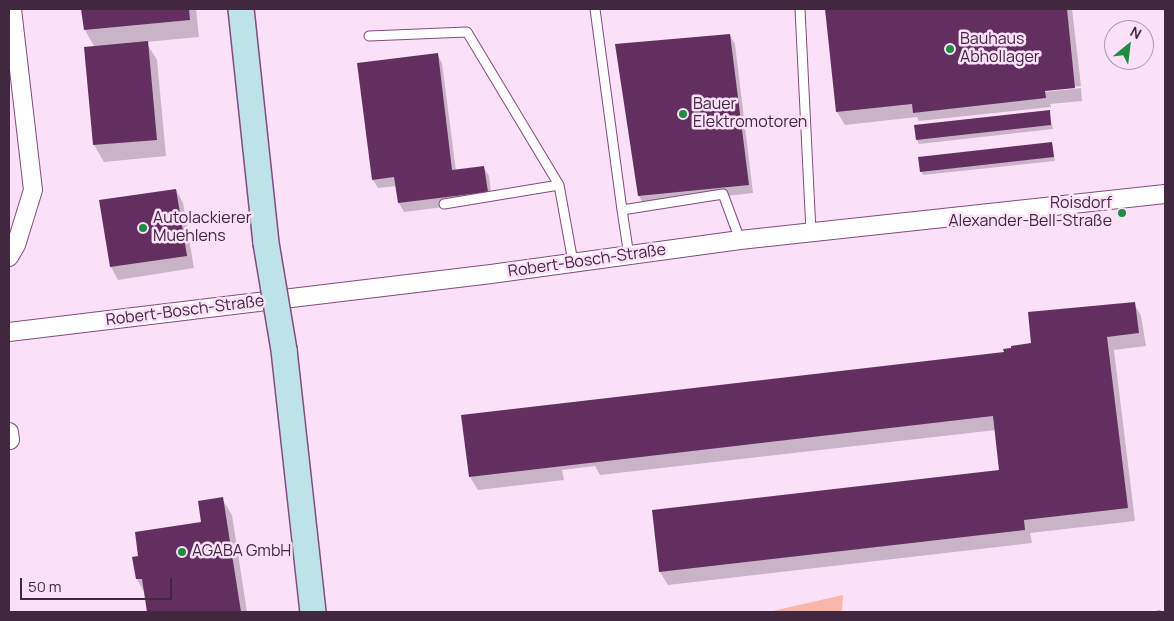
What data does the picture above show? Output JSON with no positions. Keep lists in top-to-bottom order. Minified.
{"streets":{"street":["Robert-Bosch-Straße"]},"places":["Bauhaus Abhollager","Bauer Elektromotoren","Roisdorf Alexander-Bell-Straße","Autolackierer Muehlens","AGABA GmbH"],"scale_bar":"50 m","north":"top right"}
